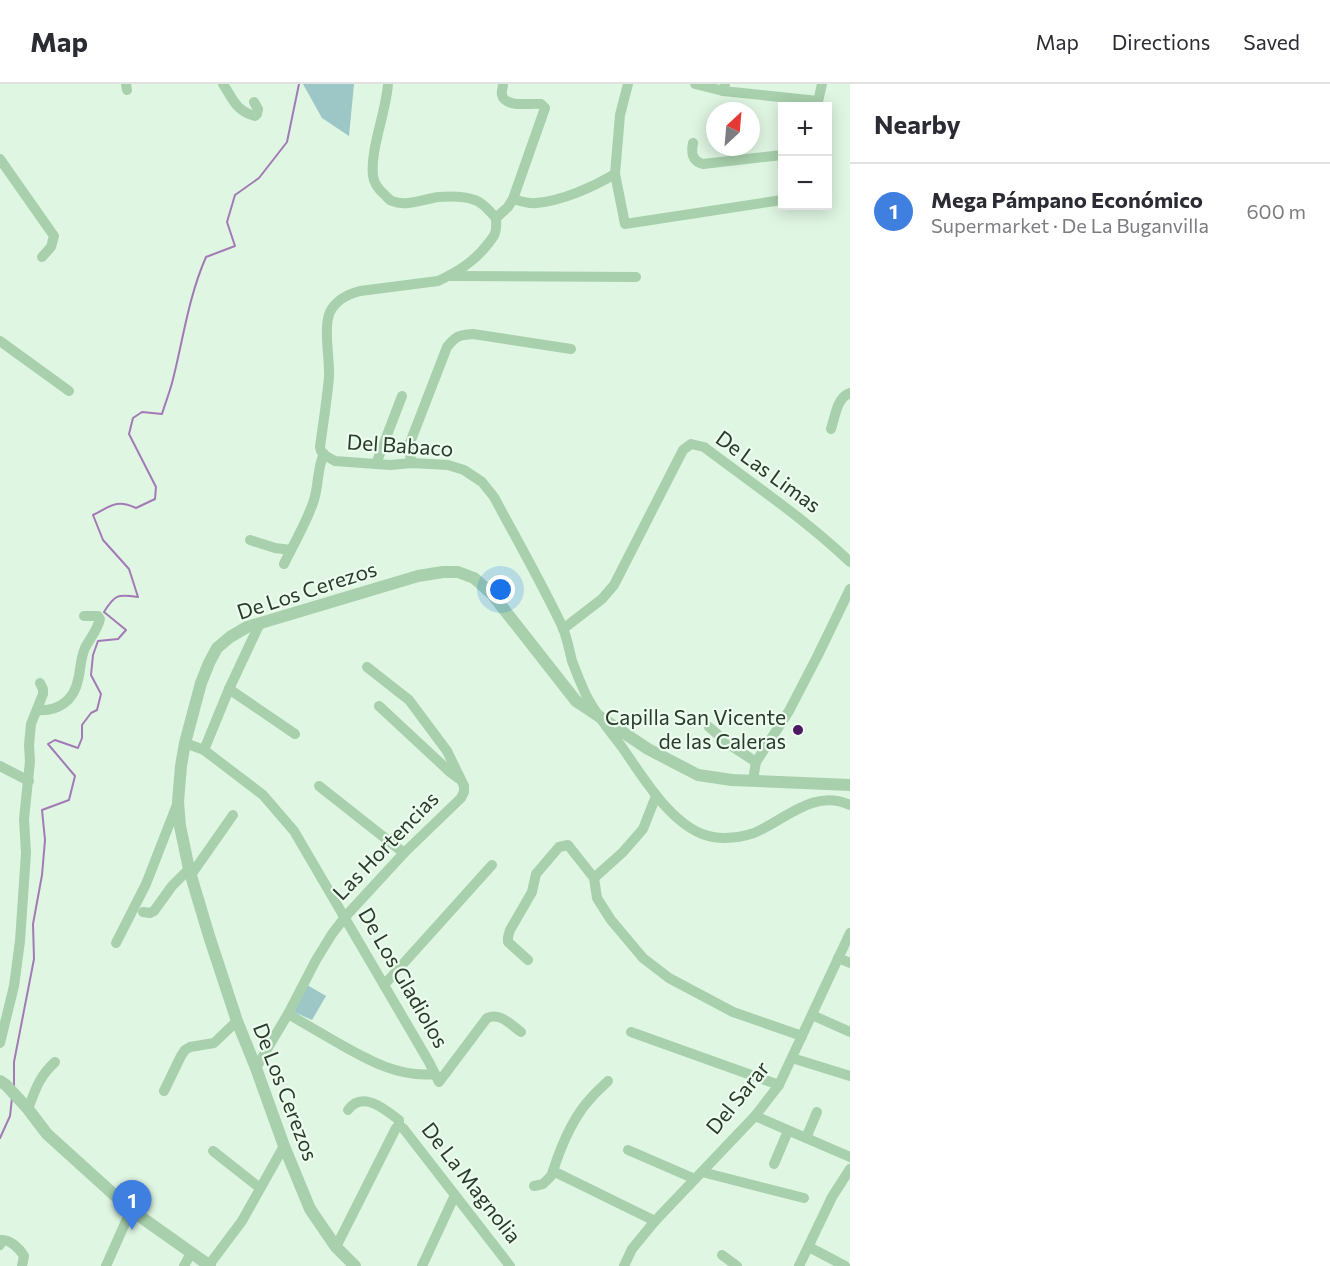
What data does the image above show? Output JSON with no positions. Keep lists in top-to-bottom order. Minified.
{"streets":{"street":["Del Babaco","De Las Limas","De Los Cerezos","Las Hortencias","De Los Gladiolos","Del Sarar","De La Magnolia"]},"crossings":[["Del Babaco","De Las Limas"],["Del Babaco","De Los Cerezos"],["De Los Cerezos","Las Hortencias"],["De Los Cerezos","De Los Gladiolos"],["Las Hortencias","De Los Gladiolos"]],"places":["Capilla San Vicente de las Caleras"],"north":"top right","page":{"header":"Map","nav":["Map","Directions","Saved"],"heading":"Nearby","map_buttons":["+","−"],"list":[{"mark":"1","name":"Mega Pámpano Económico","note":"Supermarket · De La Buganvilla","value":"600 m"}],"pins":"1"}}
